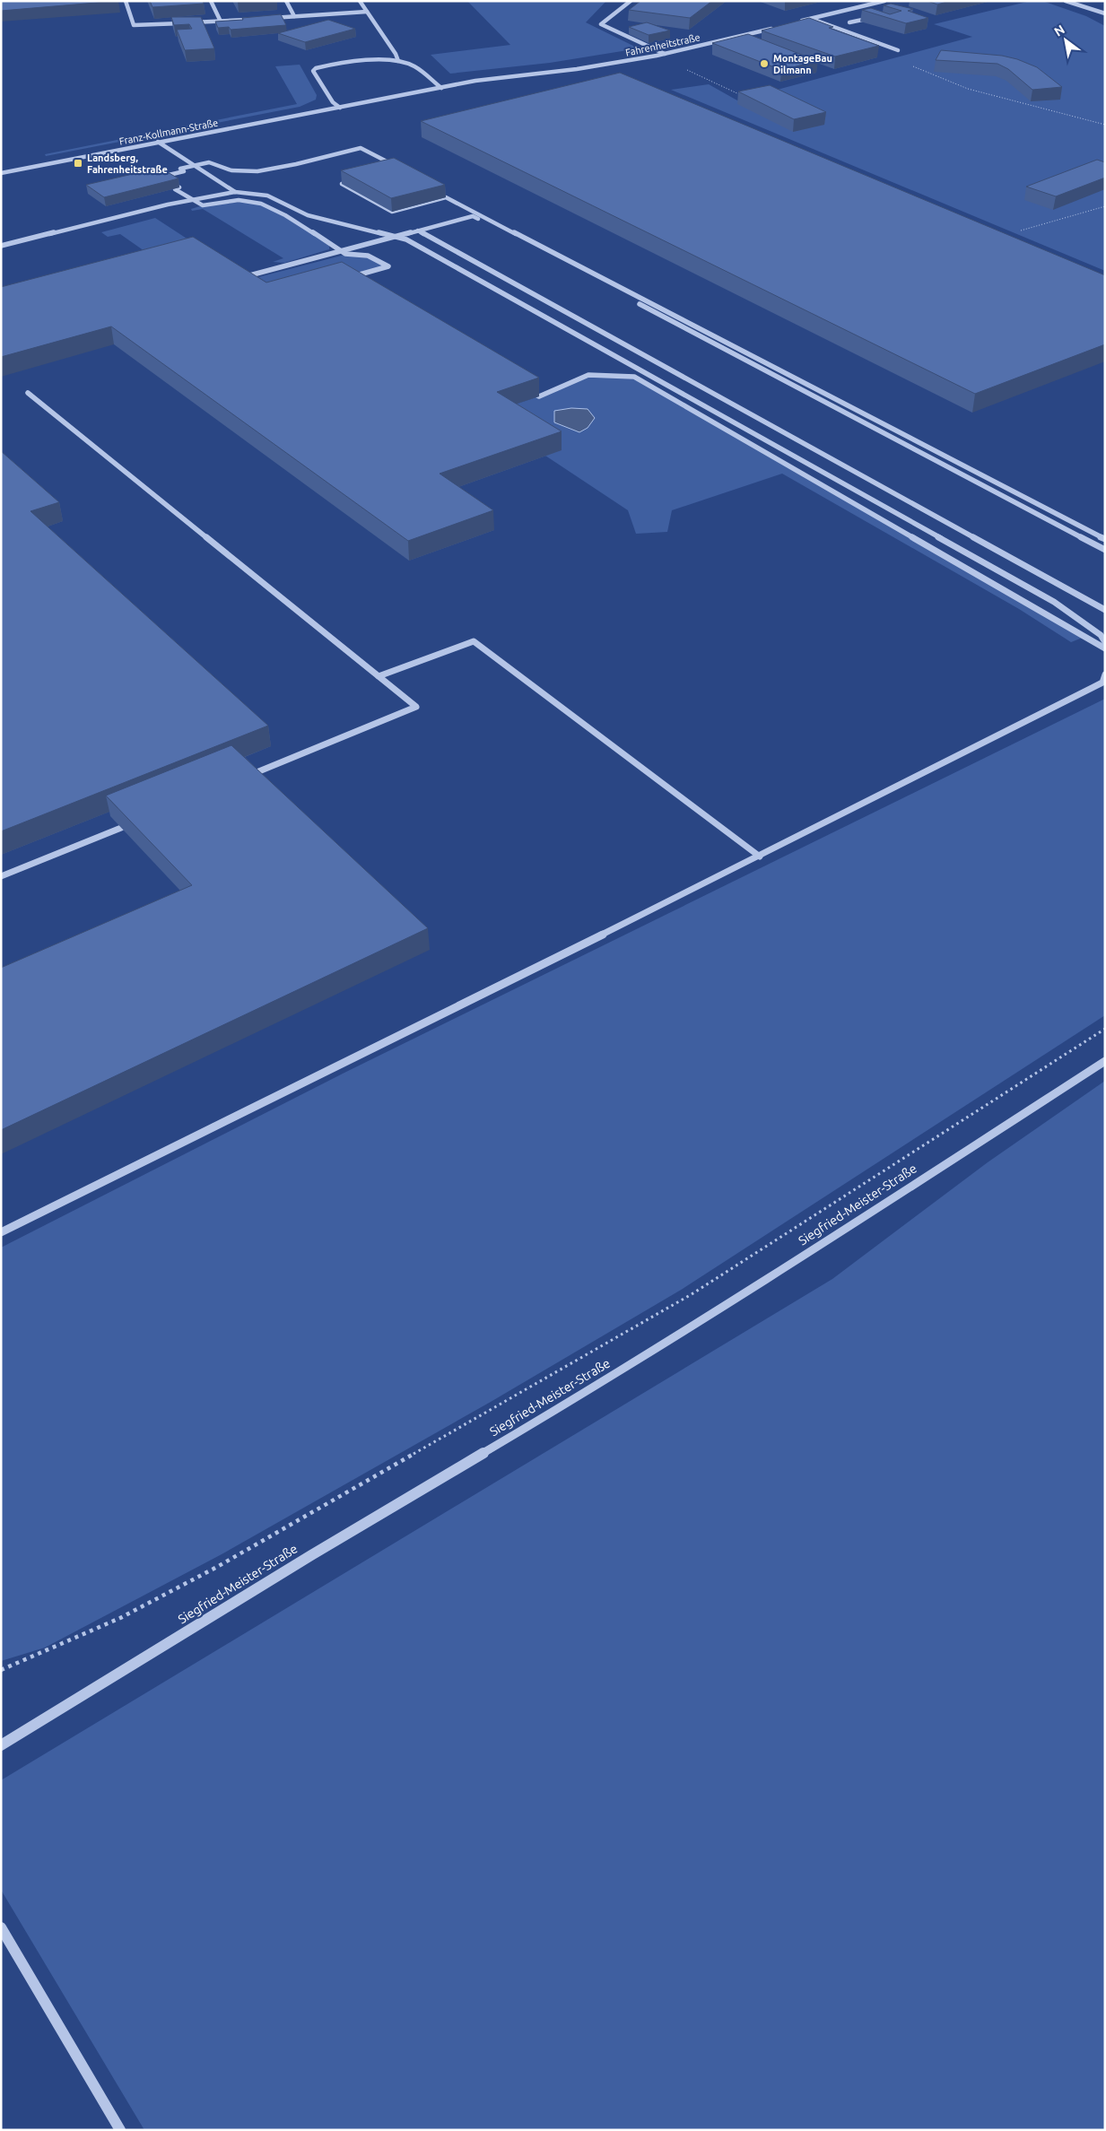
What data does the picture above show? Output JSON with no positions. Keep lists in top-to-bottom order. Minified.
{"streets":{"street":["Fahrenheitstraße","Franz-Kollmann-Straße","Siegfried-Meister-Straße"]},"crossings":[["Fahrenheitstraße","Franz-Kollmann-Straße"]],"places":{"other":["MontageBau Dilmann"],"transit":["Landsberg, Fahrenheitstraße"]},"north":"top left"}
